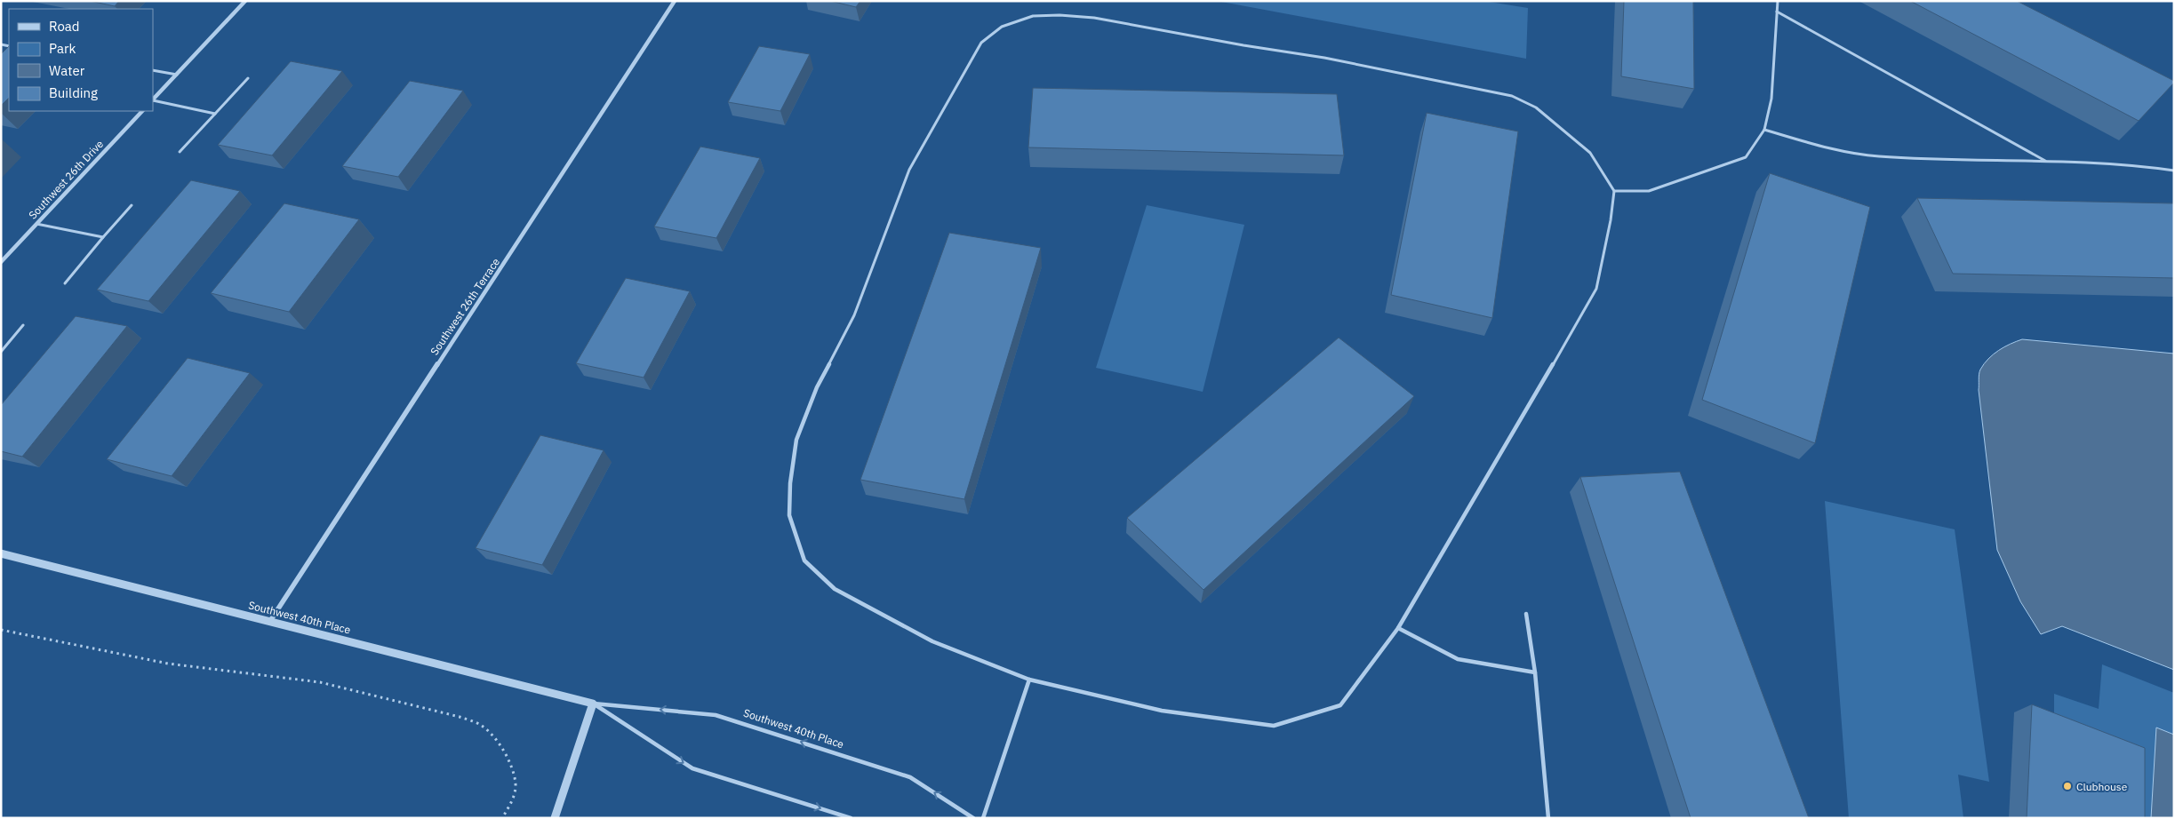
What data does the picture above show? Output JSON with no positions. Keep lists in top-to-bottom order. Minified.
{"streets":{"street":["Southwest 26th Drive","Southwest 26th Terrace","Southwest 40th Place"]},"crossings":[["Southwest 26th Terrace","Southwest 40th Place"]],"places":["Clubhouse"],"legend":["Road","Park","Water","Building"]}
